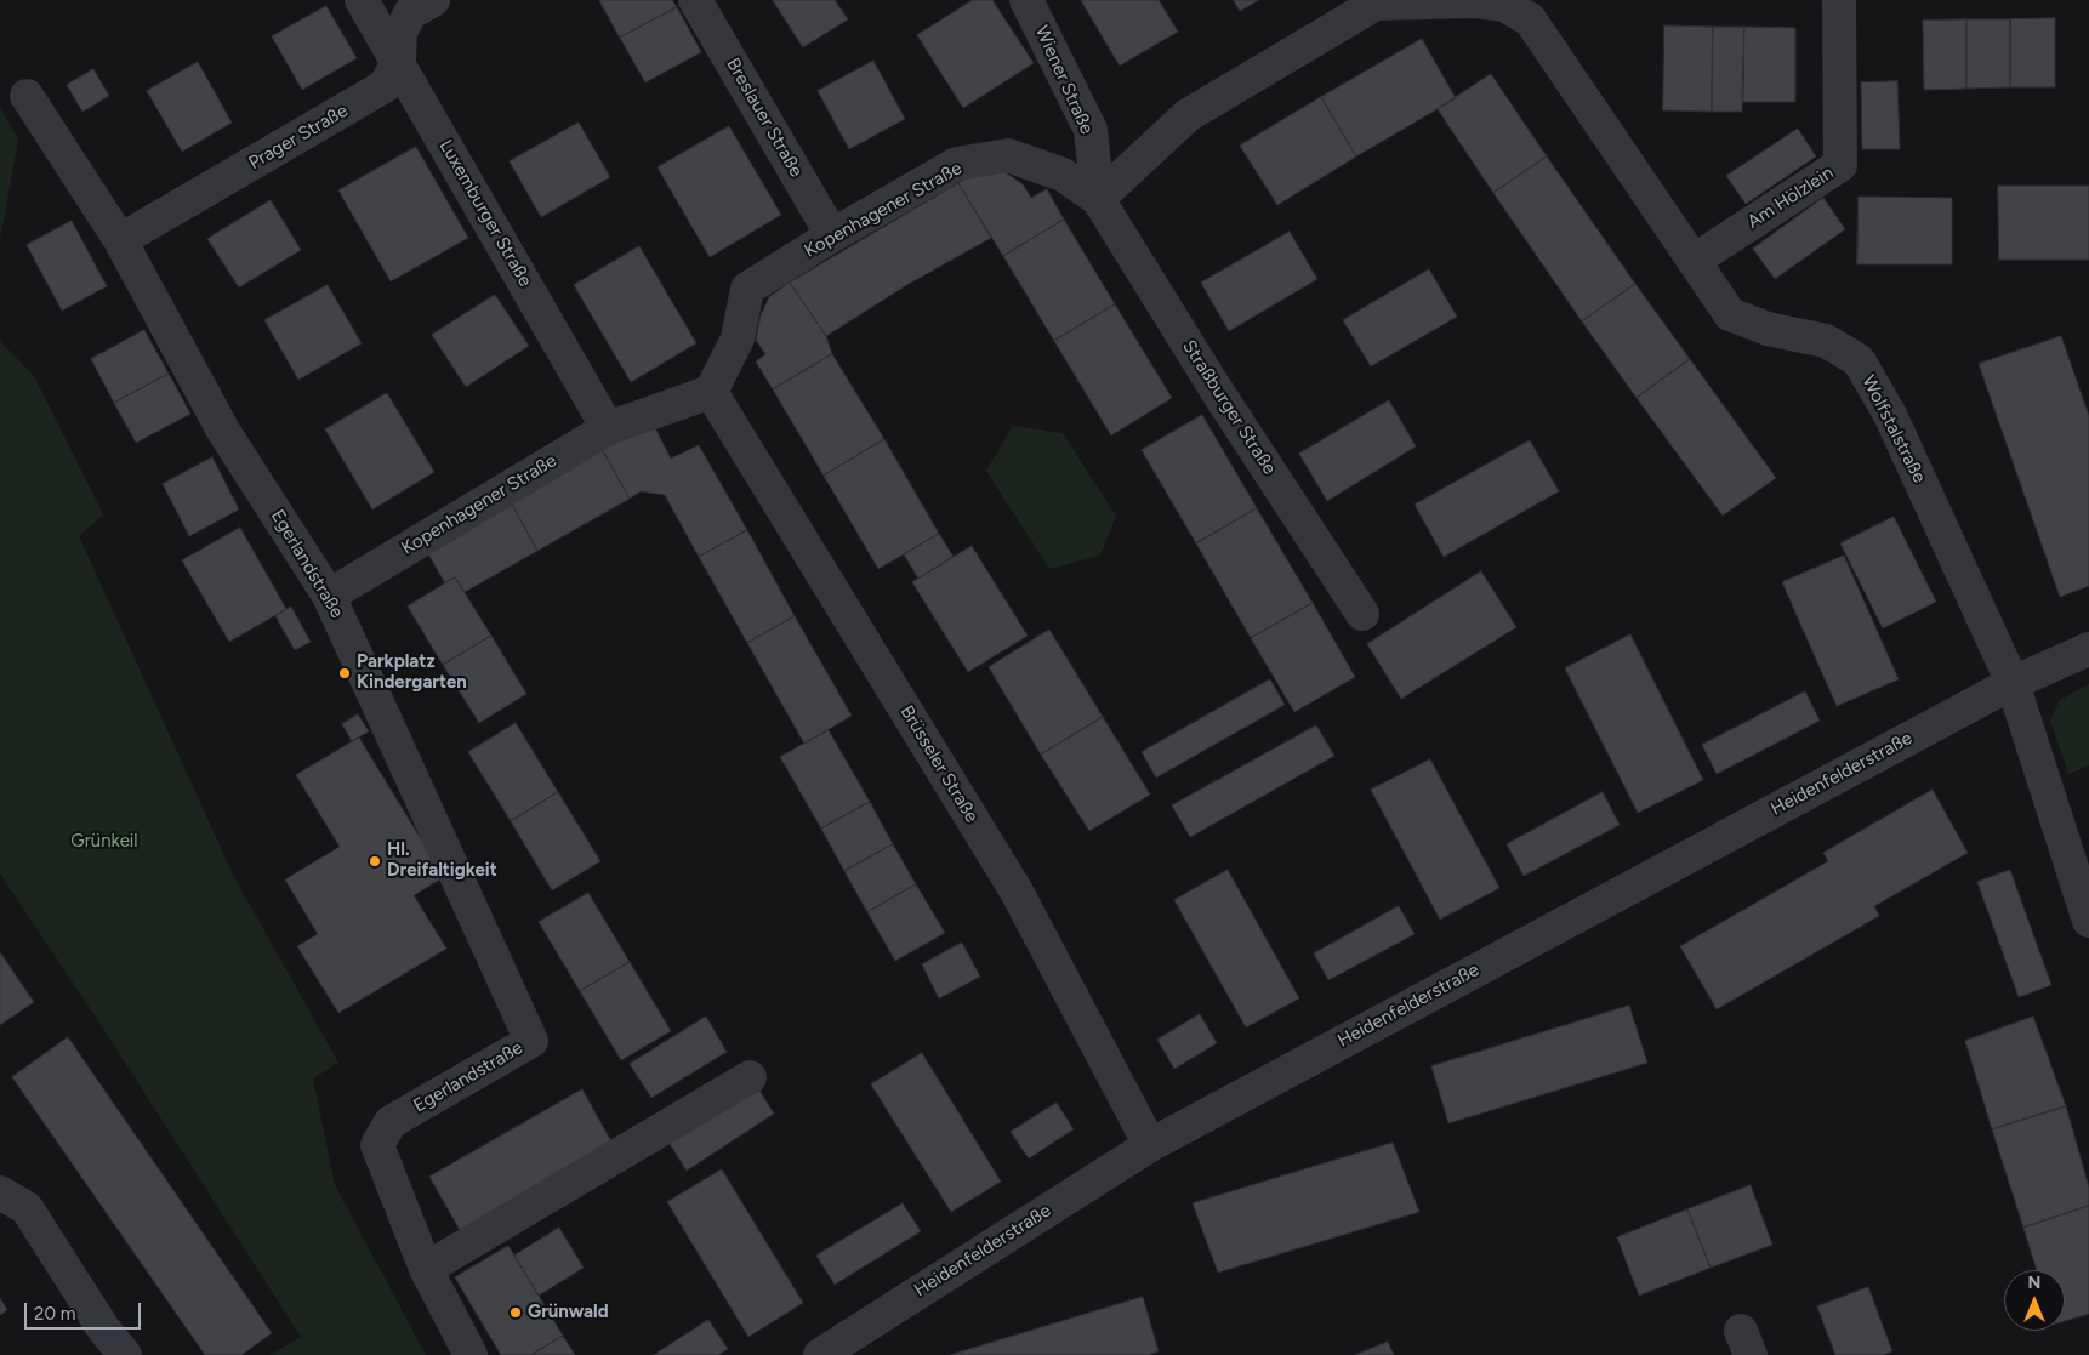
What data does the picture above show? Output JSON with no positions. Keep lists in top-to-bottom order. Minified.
{"streets":{"street":["Wiener Straße","Breslauer Straße","Prager Straße","Am Hölzlein","Kopenhagener Straße","Luxemburger Straße","Straßburger Straße","Wolfstalstraße","Egerlandstraße","Brüsseler Straße","Heidenfelderstraße"]},"crossings":[["Wiener Straße","Kopenhagener Straße"],["Wiener Straße","Straßburger Straße"],["Breslauer Straße","Kopenhagener Straße"],["Prager Straße","Luxemburger Straße"],["Prager Straße","Egerlandstraße"],["Am Hölzlein","Wolfstalstraße"],["Kopenhagener Straße","Luxemburger Straße"],["Kopenhagener Straße","Straßburger Straße"],["Kopenhagener Straße","Egerlandstraße"],["Kopenhagener Straße","Brüsseler Straße"],["Wolfstalstraße","Heidenfelderstraße"],["Brüsseler Straße","Heidenfelderstraße"]],"parks":["Grünkeil"],"places":["Parkplatz Kindergarten","Hl. Dreifaltigkeit","Grünwald"],"scale_bar":"20 m","north":"top"}
